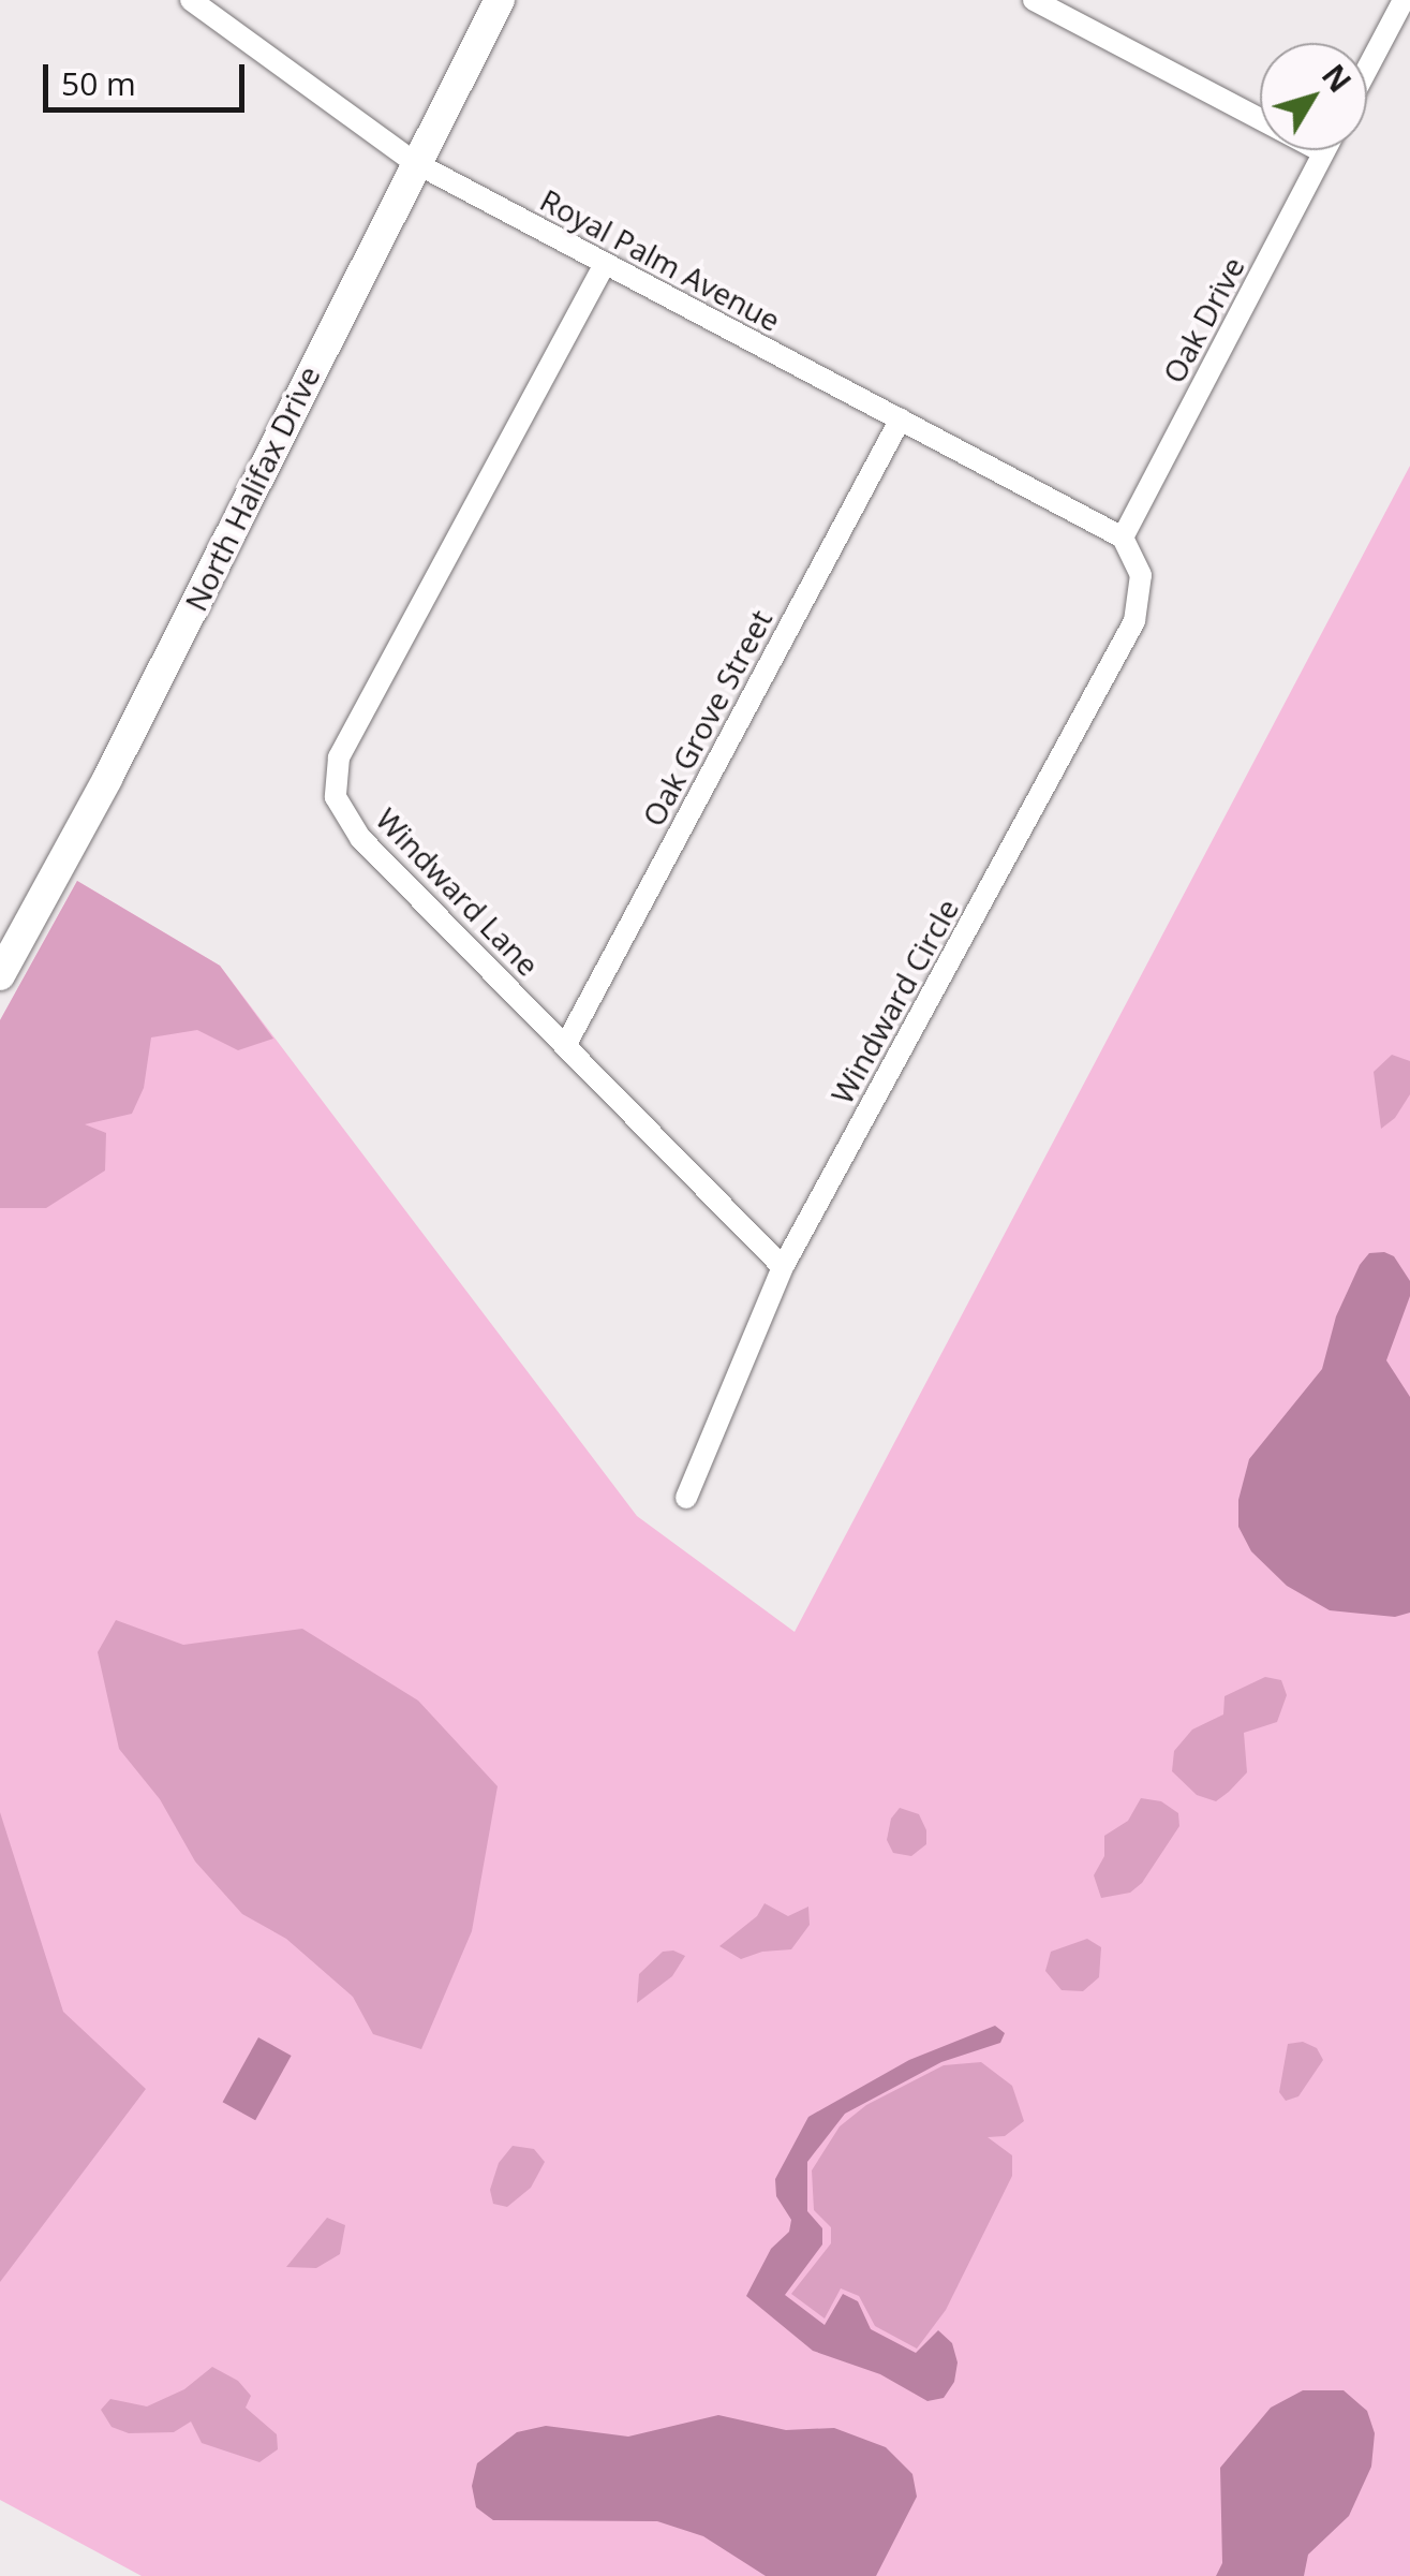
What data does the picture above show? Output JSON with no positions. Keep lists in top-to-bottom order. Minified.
{"streets":{"street":["Royal Palm Avenue","Oak Drive","North Halifax Drive","Oak Grove Street","Windward Lane","Windward Circle"]},"crossings":[["Royal Palm Avenue","Oak Drive"],["Royal Palm Avenue","North Halifax Drive"],["Royal Palm Avenue","Oak Grove Street"],["Royal Palm Avenue","Windward Lane"],["Royal Palm Avenue","Windward Circle"],["Oak Drive","Windward Circle"],["Oak Grove Street","Windward Lane"],["Windward Lane","Windward Circle"]],"scale_bar":"50 m","north":"top right"}
